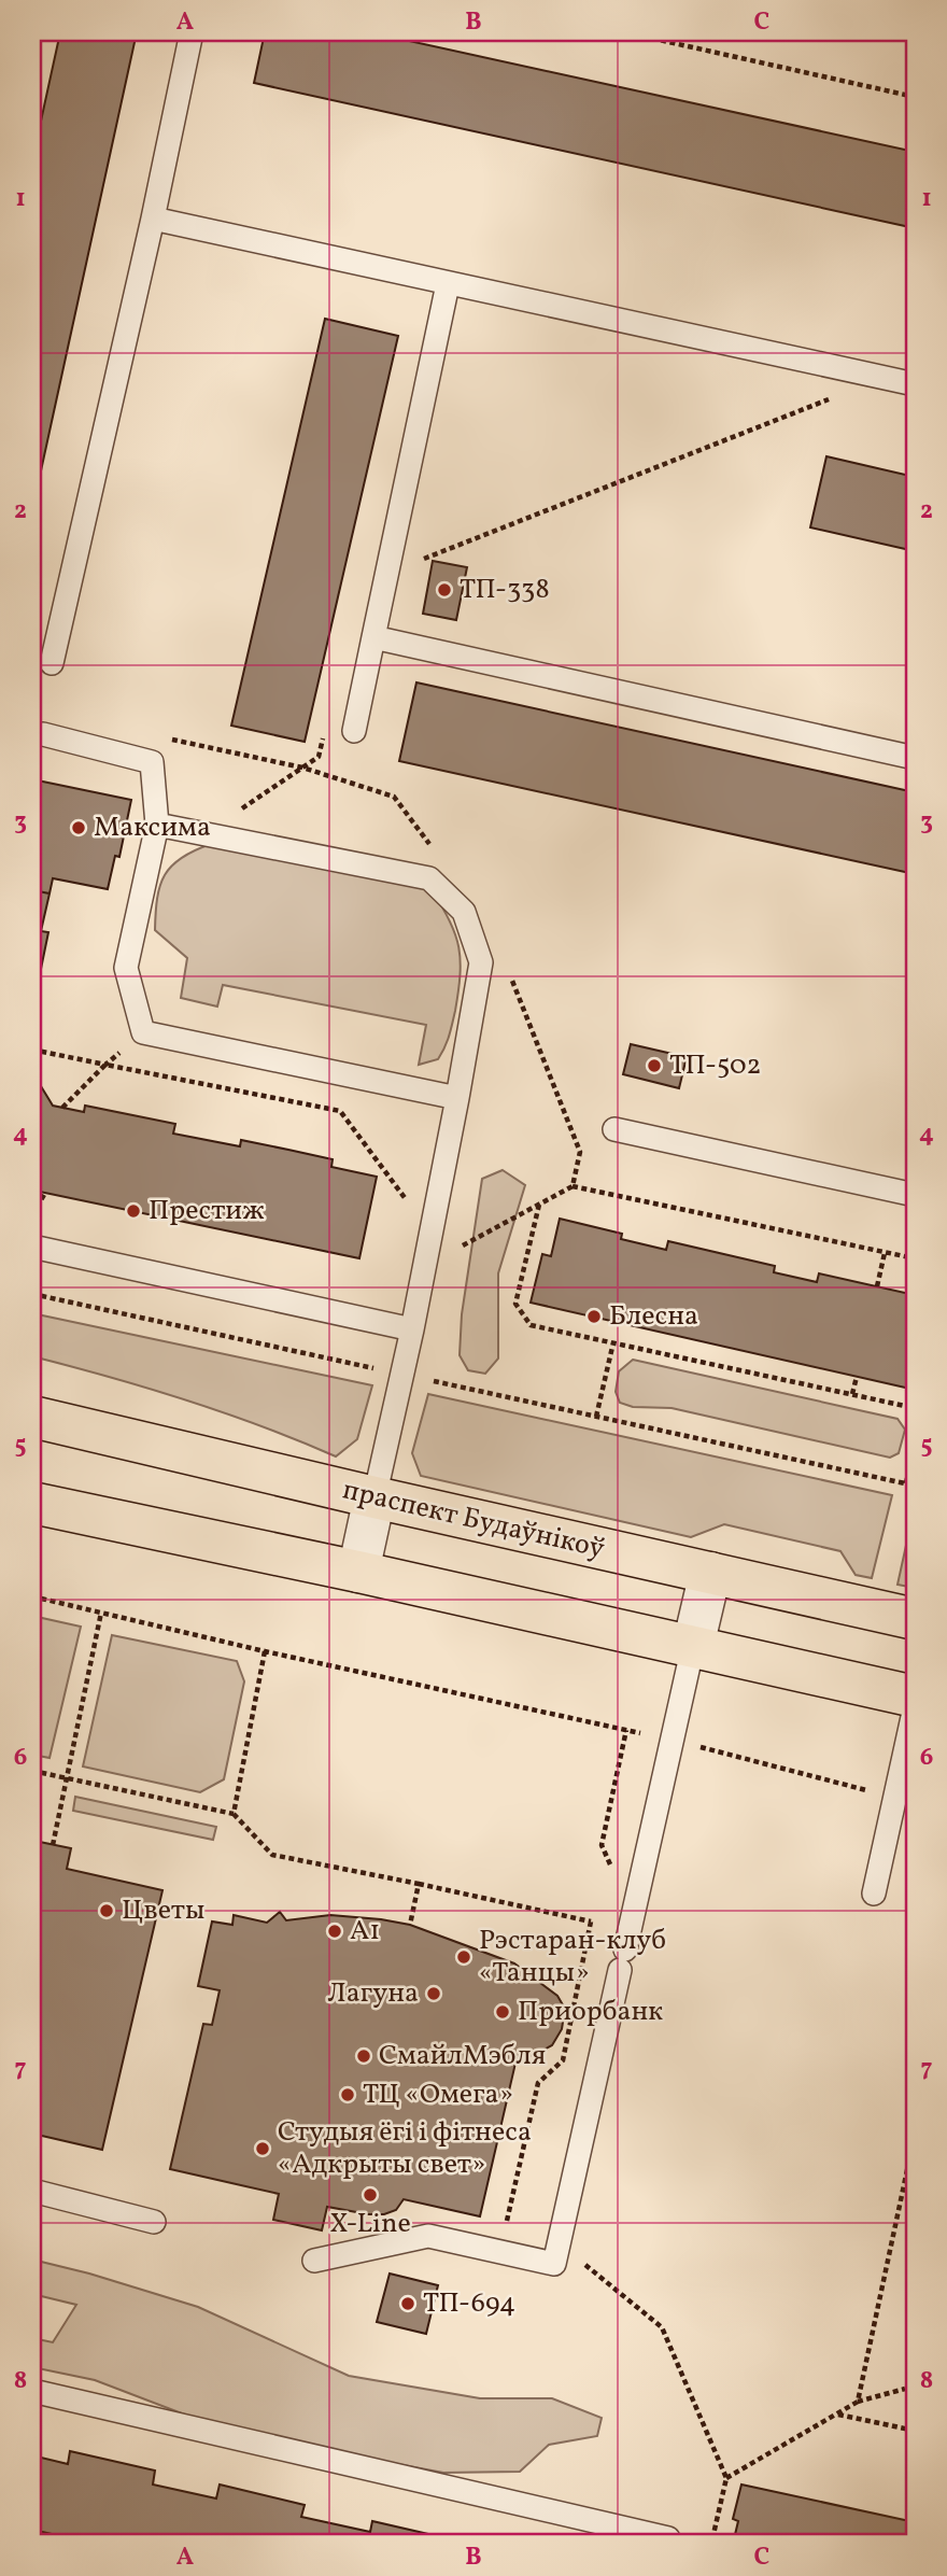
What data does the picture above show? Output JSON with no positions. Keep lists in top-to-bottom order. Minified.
{"streets":{"main road":["праспект Будаўнікоў"]},"places":["ТП-338","Максима","ТП-502","Престиж","Блесна","Цветы","A1","Рэстаран-клуб «Танцы»","Лагуна","Приорбанк","СмайлМэбля","ТЦ «Омега»","Студыя ёгі і фітнеса «Адкрыты свет»","X-Line","ТП-694"],"grid":{"columns":["A","B","C"],"rows":["1","2","3","4","5","6","7","8"]}}
